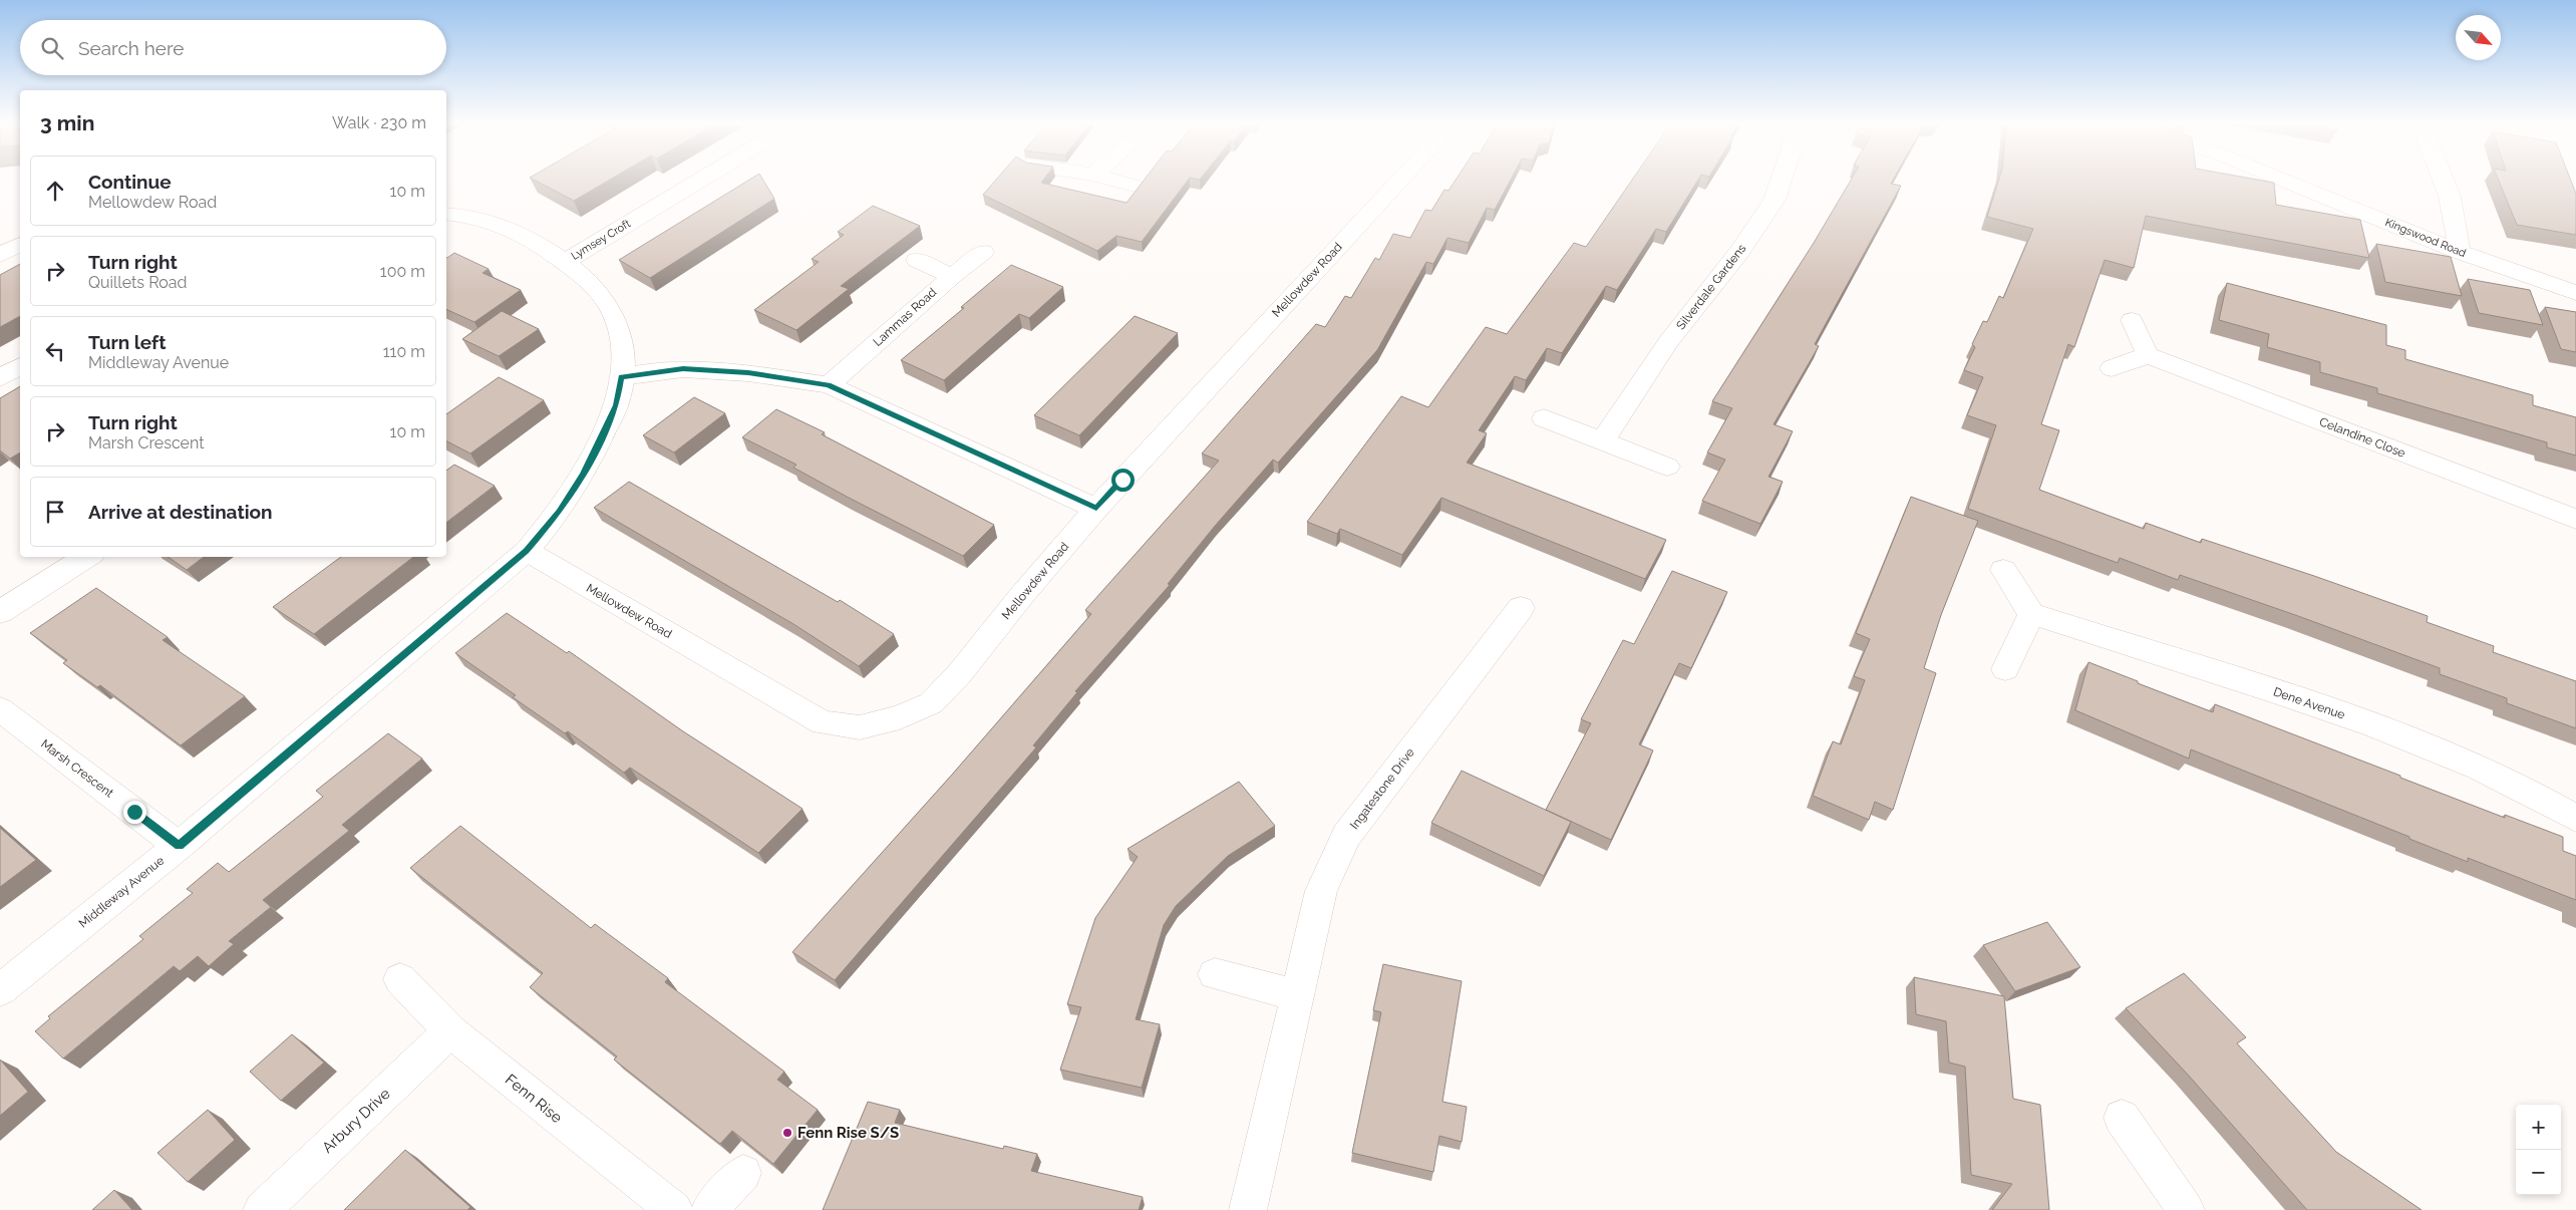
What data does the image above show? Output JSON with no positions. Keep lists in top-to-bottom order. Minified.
{"streets":{"street":["Kingswood Road","Lymsey Croft","Mellowdew Road","Silverdale Gardens","Lammas Road","Celandine Close","Dene Avenue","Marsh Crescent","Ingatestone Drive","Middleway Avenue","Fenn Rise","Arbury Drive"]},"crossings":[["Lymsey Croft","Middleway Avenue"],["Mellowdew Road","Middleway Avenue"],["Marsh Crescent","Middleway Avenue"],["Fenn Rise","Arbury Drive"]],"places":["Fenn Rise S/S"],"north":"bottom right","page":{"search":"Search here","heading":["3 min","Walk · 230 m"],"list":[["Continue","Mellowdew Road","10 m"],["Turn right","Quillets Road","100 m"],["Turn left","Middleway Avenue","110 m"],["Turn right","Marsh Crescent","10 m"],"Arrive at destination"],"map_buttons":["+","−"]}}
